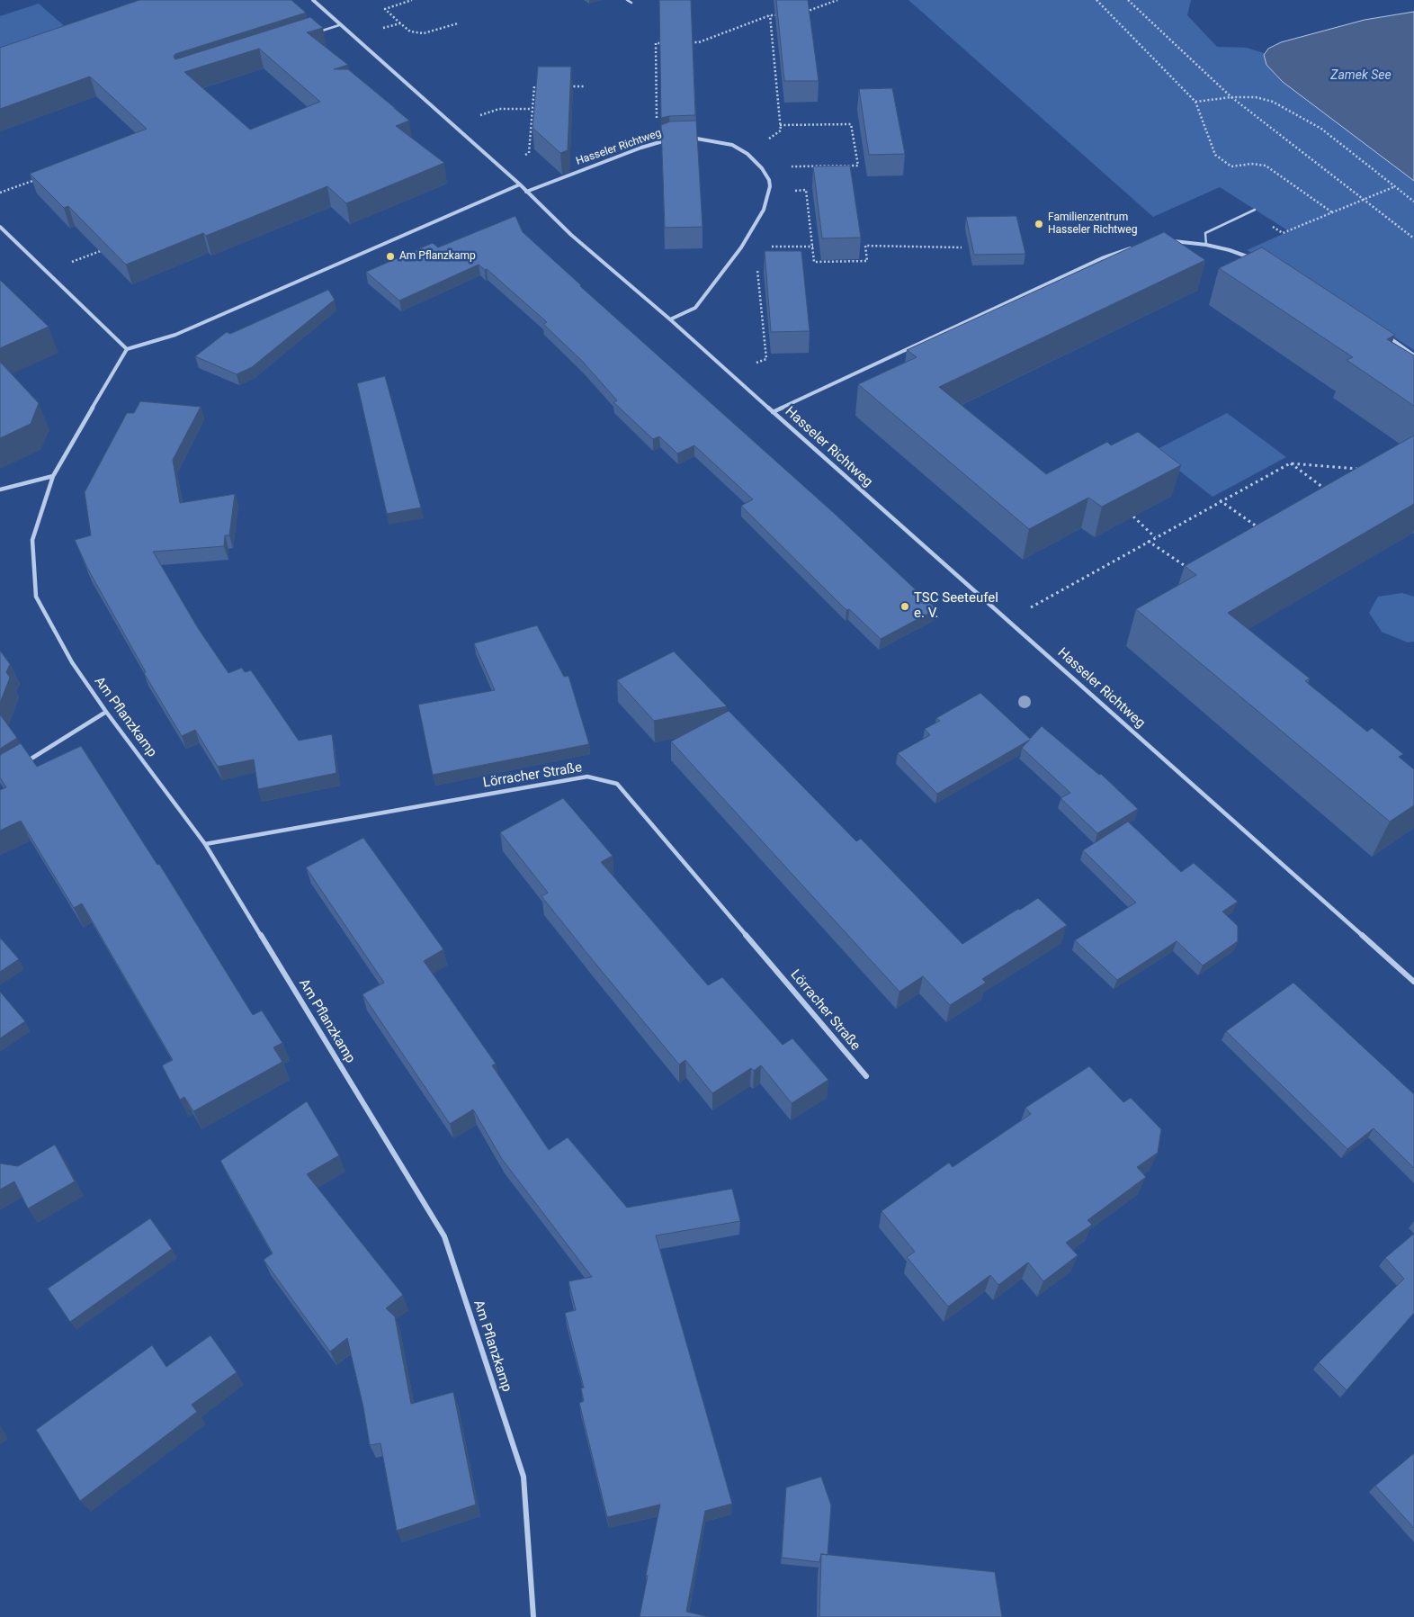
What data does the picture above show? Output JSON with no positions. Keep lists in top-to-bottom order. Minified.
{"streets":{"street":["Hasseler Richtweg","Am Pflanzkamp","Lörracher Straße"]},"crossings":[["Am Pflanzkamp","Lörracher Straße"]],"water":["Zamek See"],"places":["Familienzentrum Hasseler Richtweg","Am Pflanzkamp","TSC Seeteufel e. V."]}
